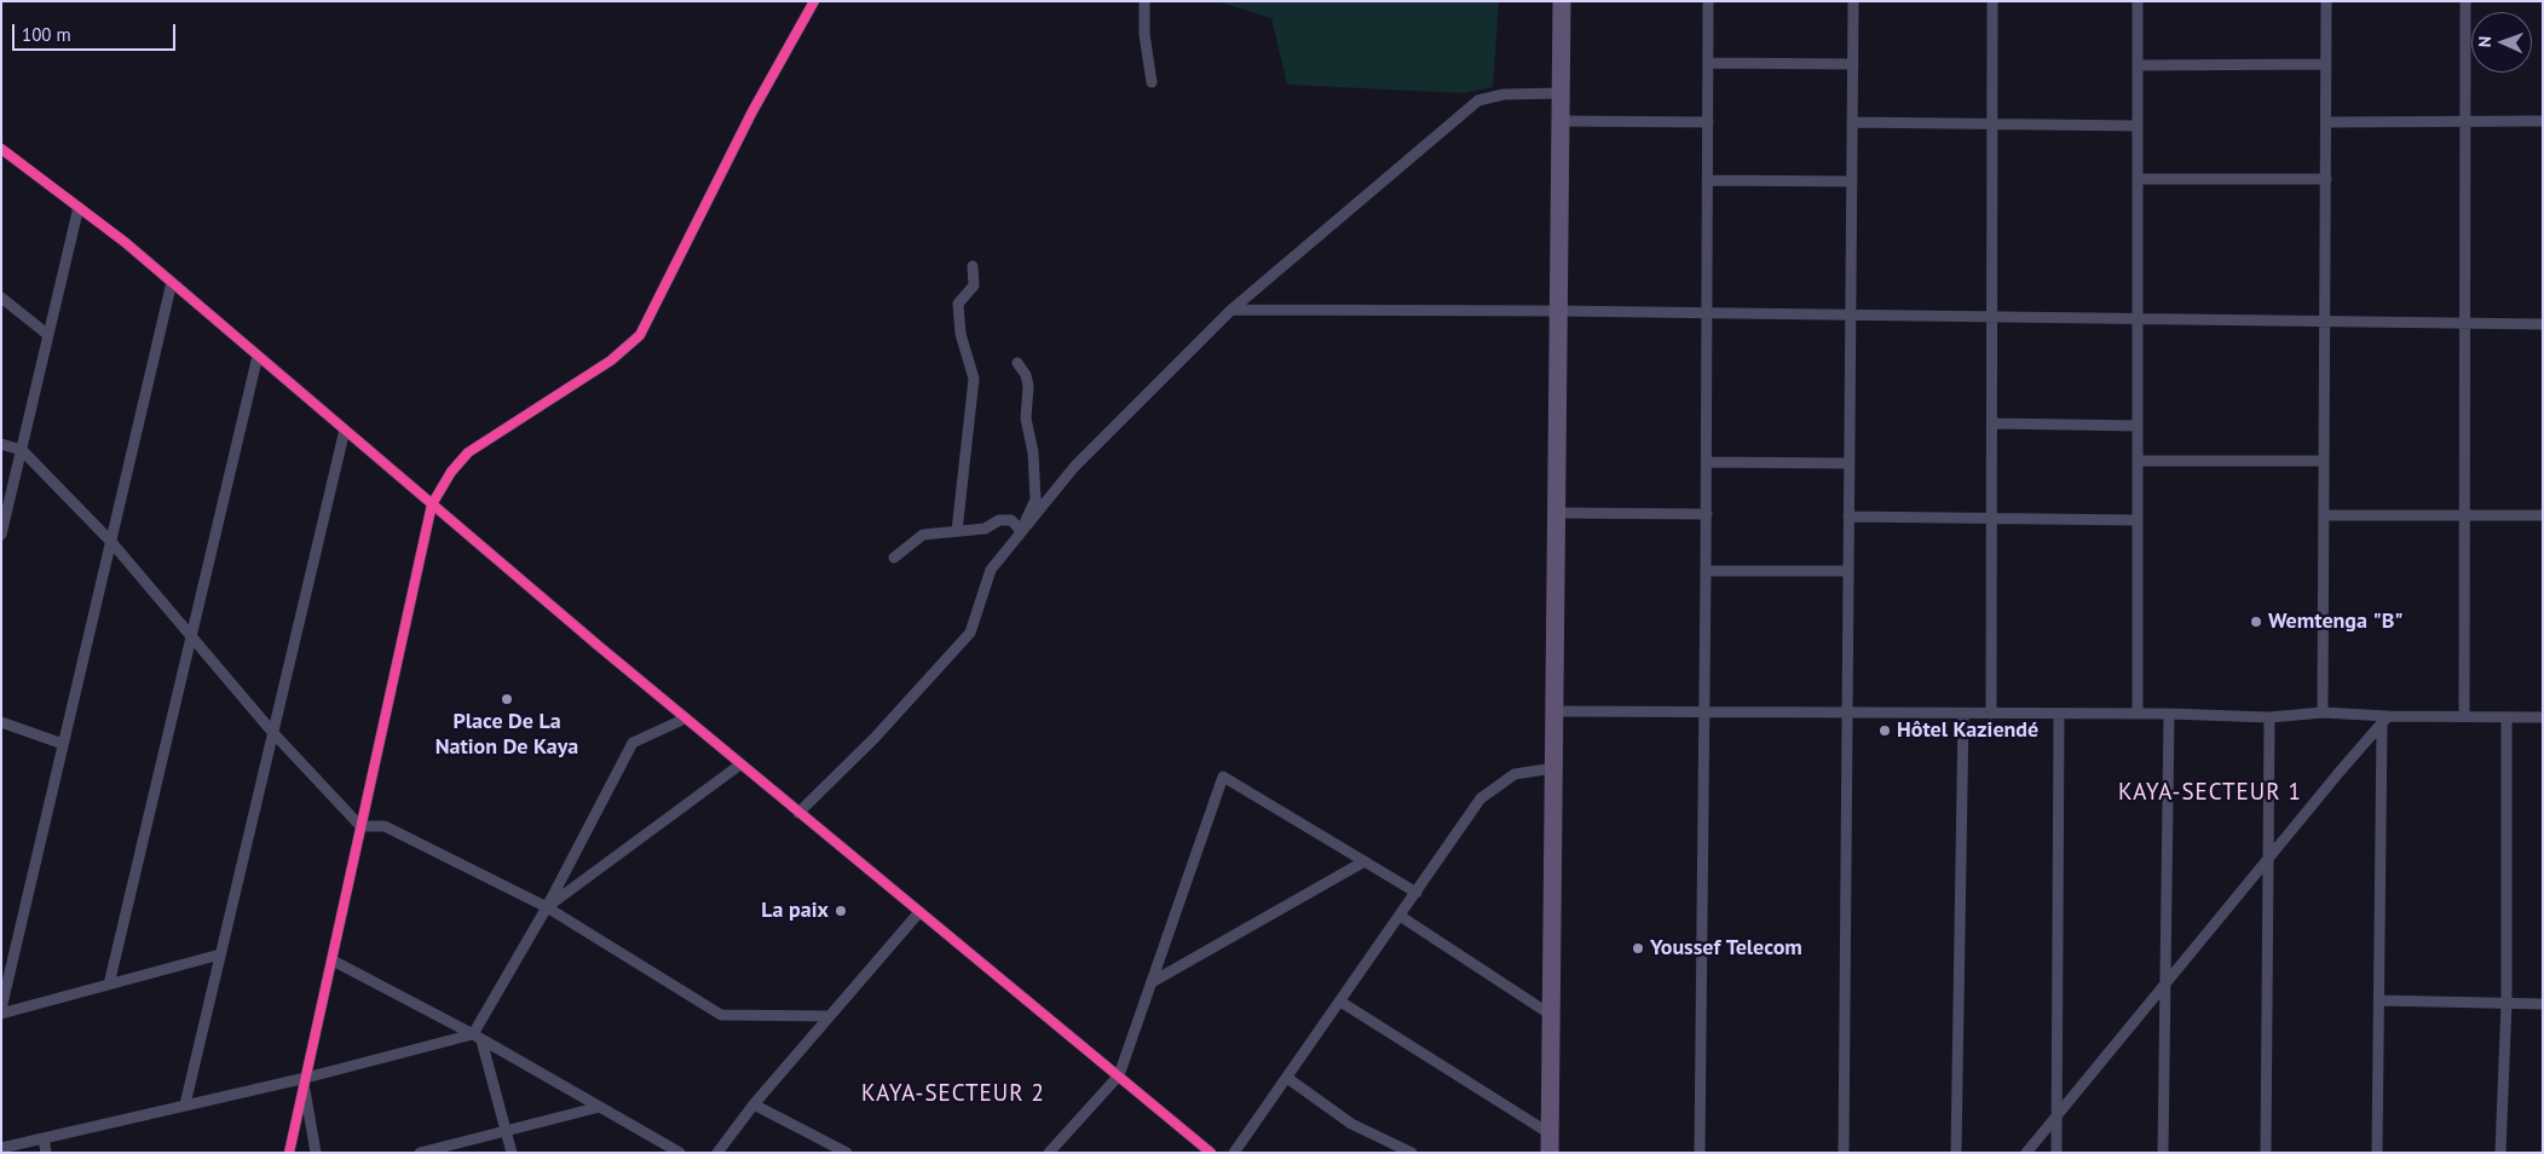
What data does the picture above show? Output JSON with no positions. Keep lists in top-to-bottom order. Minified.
{"districts":["KAYA-SECTEUR 1","KAYA-SECTEUR 2"],"places":["Wemtenga \"B\"","Place De La Nation De Kaya","Hôtel Kaziendé","La paix","Youssef Telecom"],"scale_bar":"100 m","north":"left"}
